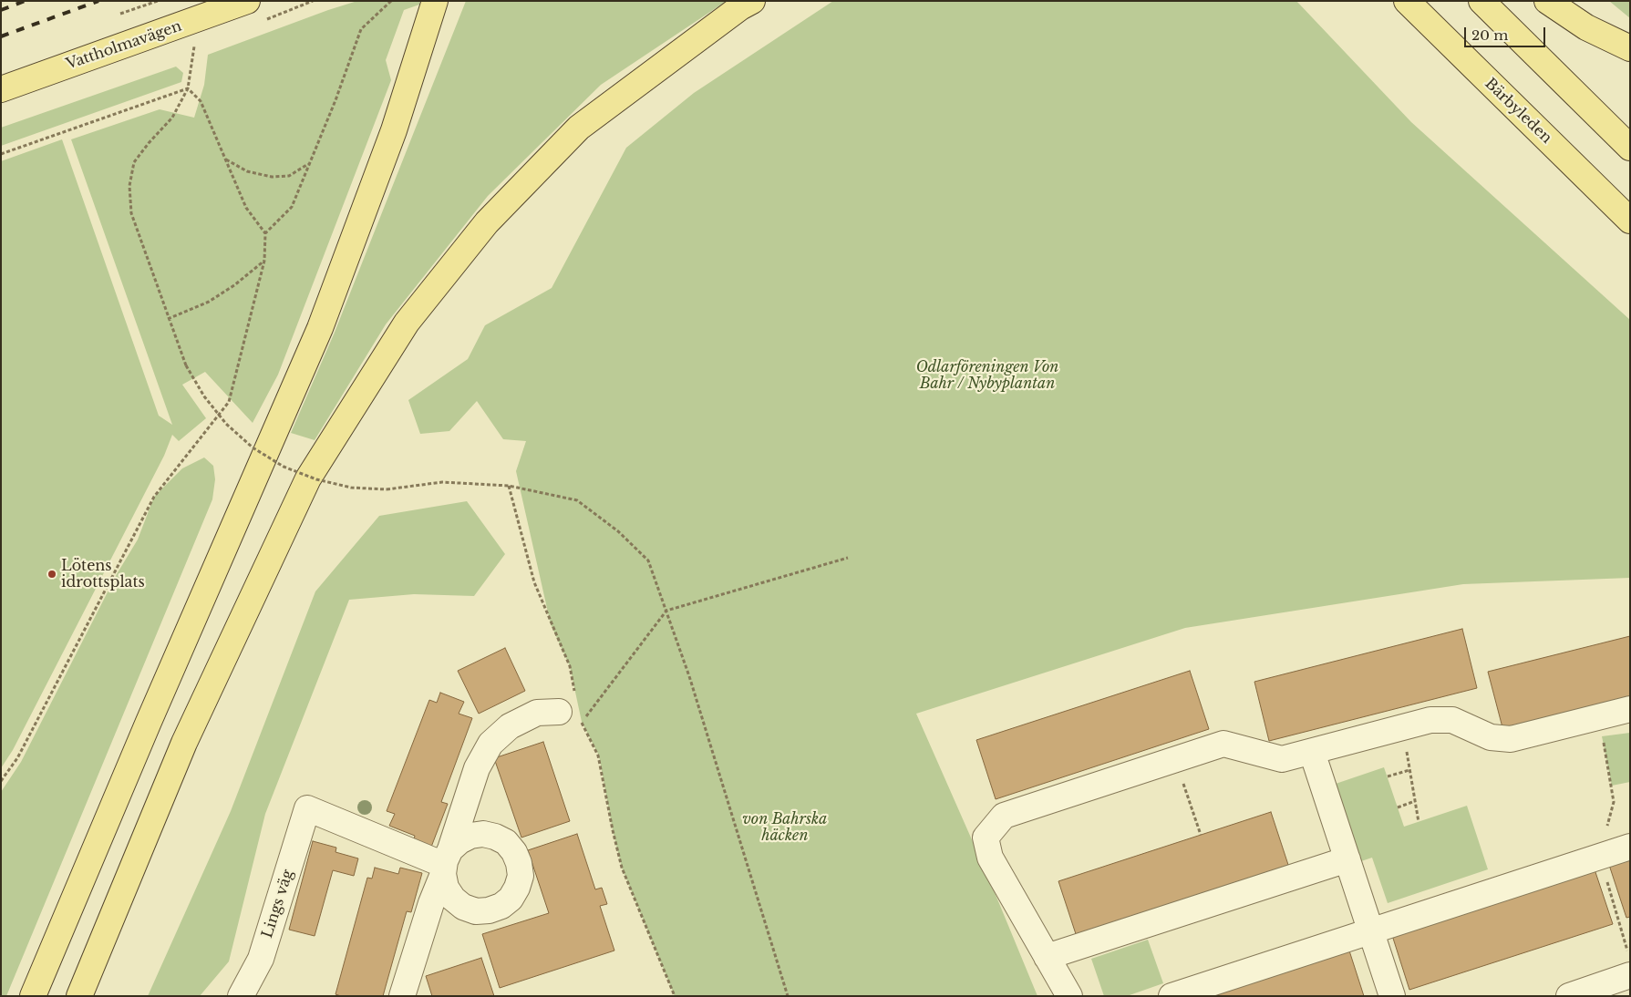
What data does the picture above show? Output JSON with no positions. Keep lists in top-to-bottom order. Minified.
{"streets":{"main road":["Vattholmavägen","Bärbyleden"],"street":["Lings väg"]},"parks":["Odlarföreningen Von Bahr / Nybyplantan","von Bahrska häcken"],"places":["Lötens idrottsplats"],"scale_bar":"20 m"}
